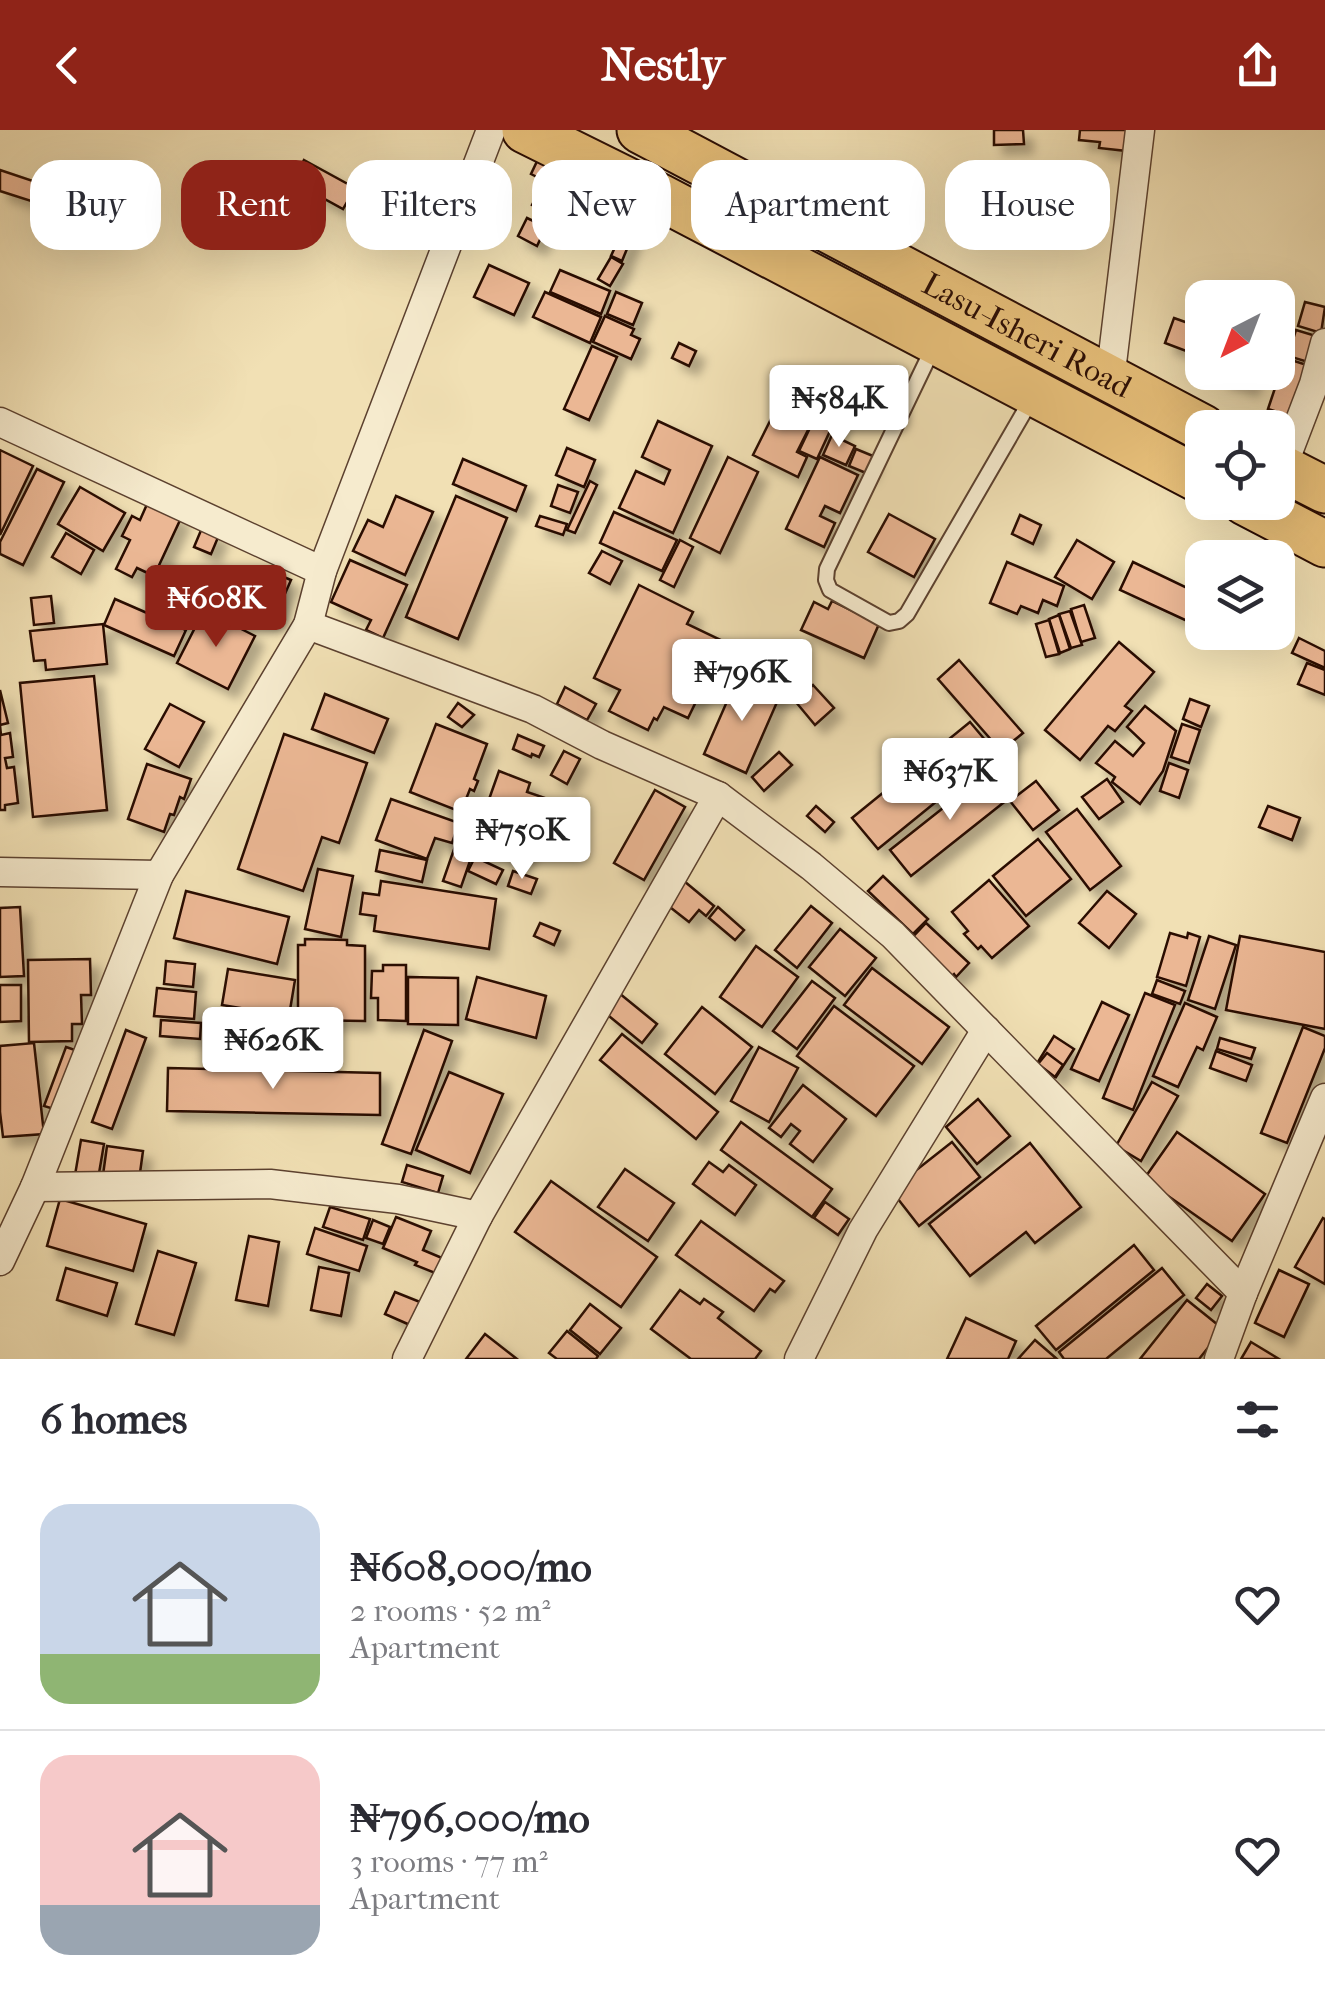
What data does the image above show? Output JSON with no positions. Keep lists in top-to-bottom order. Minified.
{"streets":{"main road":["Lasu-Isheri Road"]},"north":"bottom left","page":{"header":"Nestly","chip":["Buy","Rent","Filters","New","Apartment","House"],"price":["₦584K","₦608K","₦796K","₦637K","₦750K","₦626K"],"heading":"6 homes","list":[{"name":"₦608,000/mo","note":"2 rooms · 52 m² · Apartment"},{"name":"₦796,000/mo","note":"3 rooms · 77 m² · Apartment"}]}}
